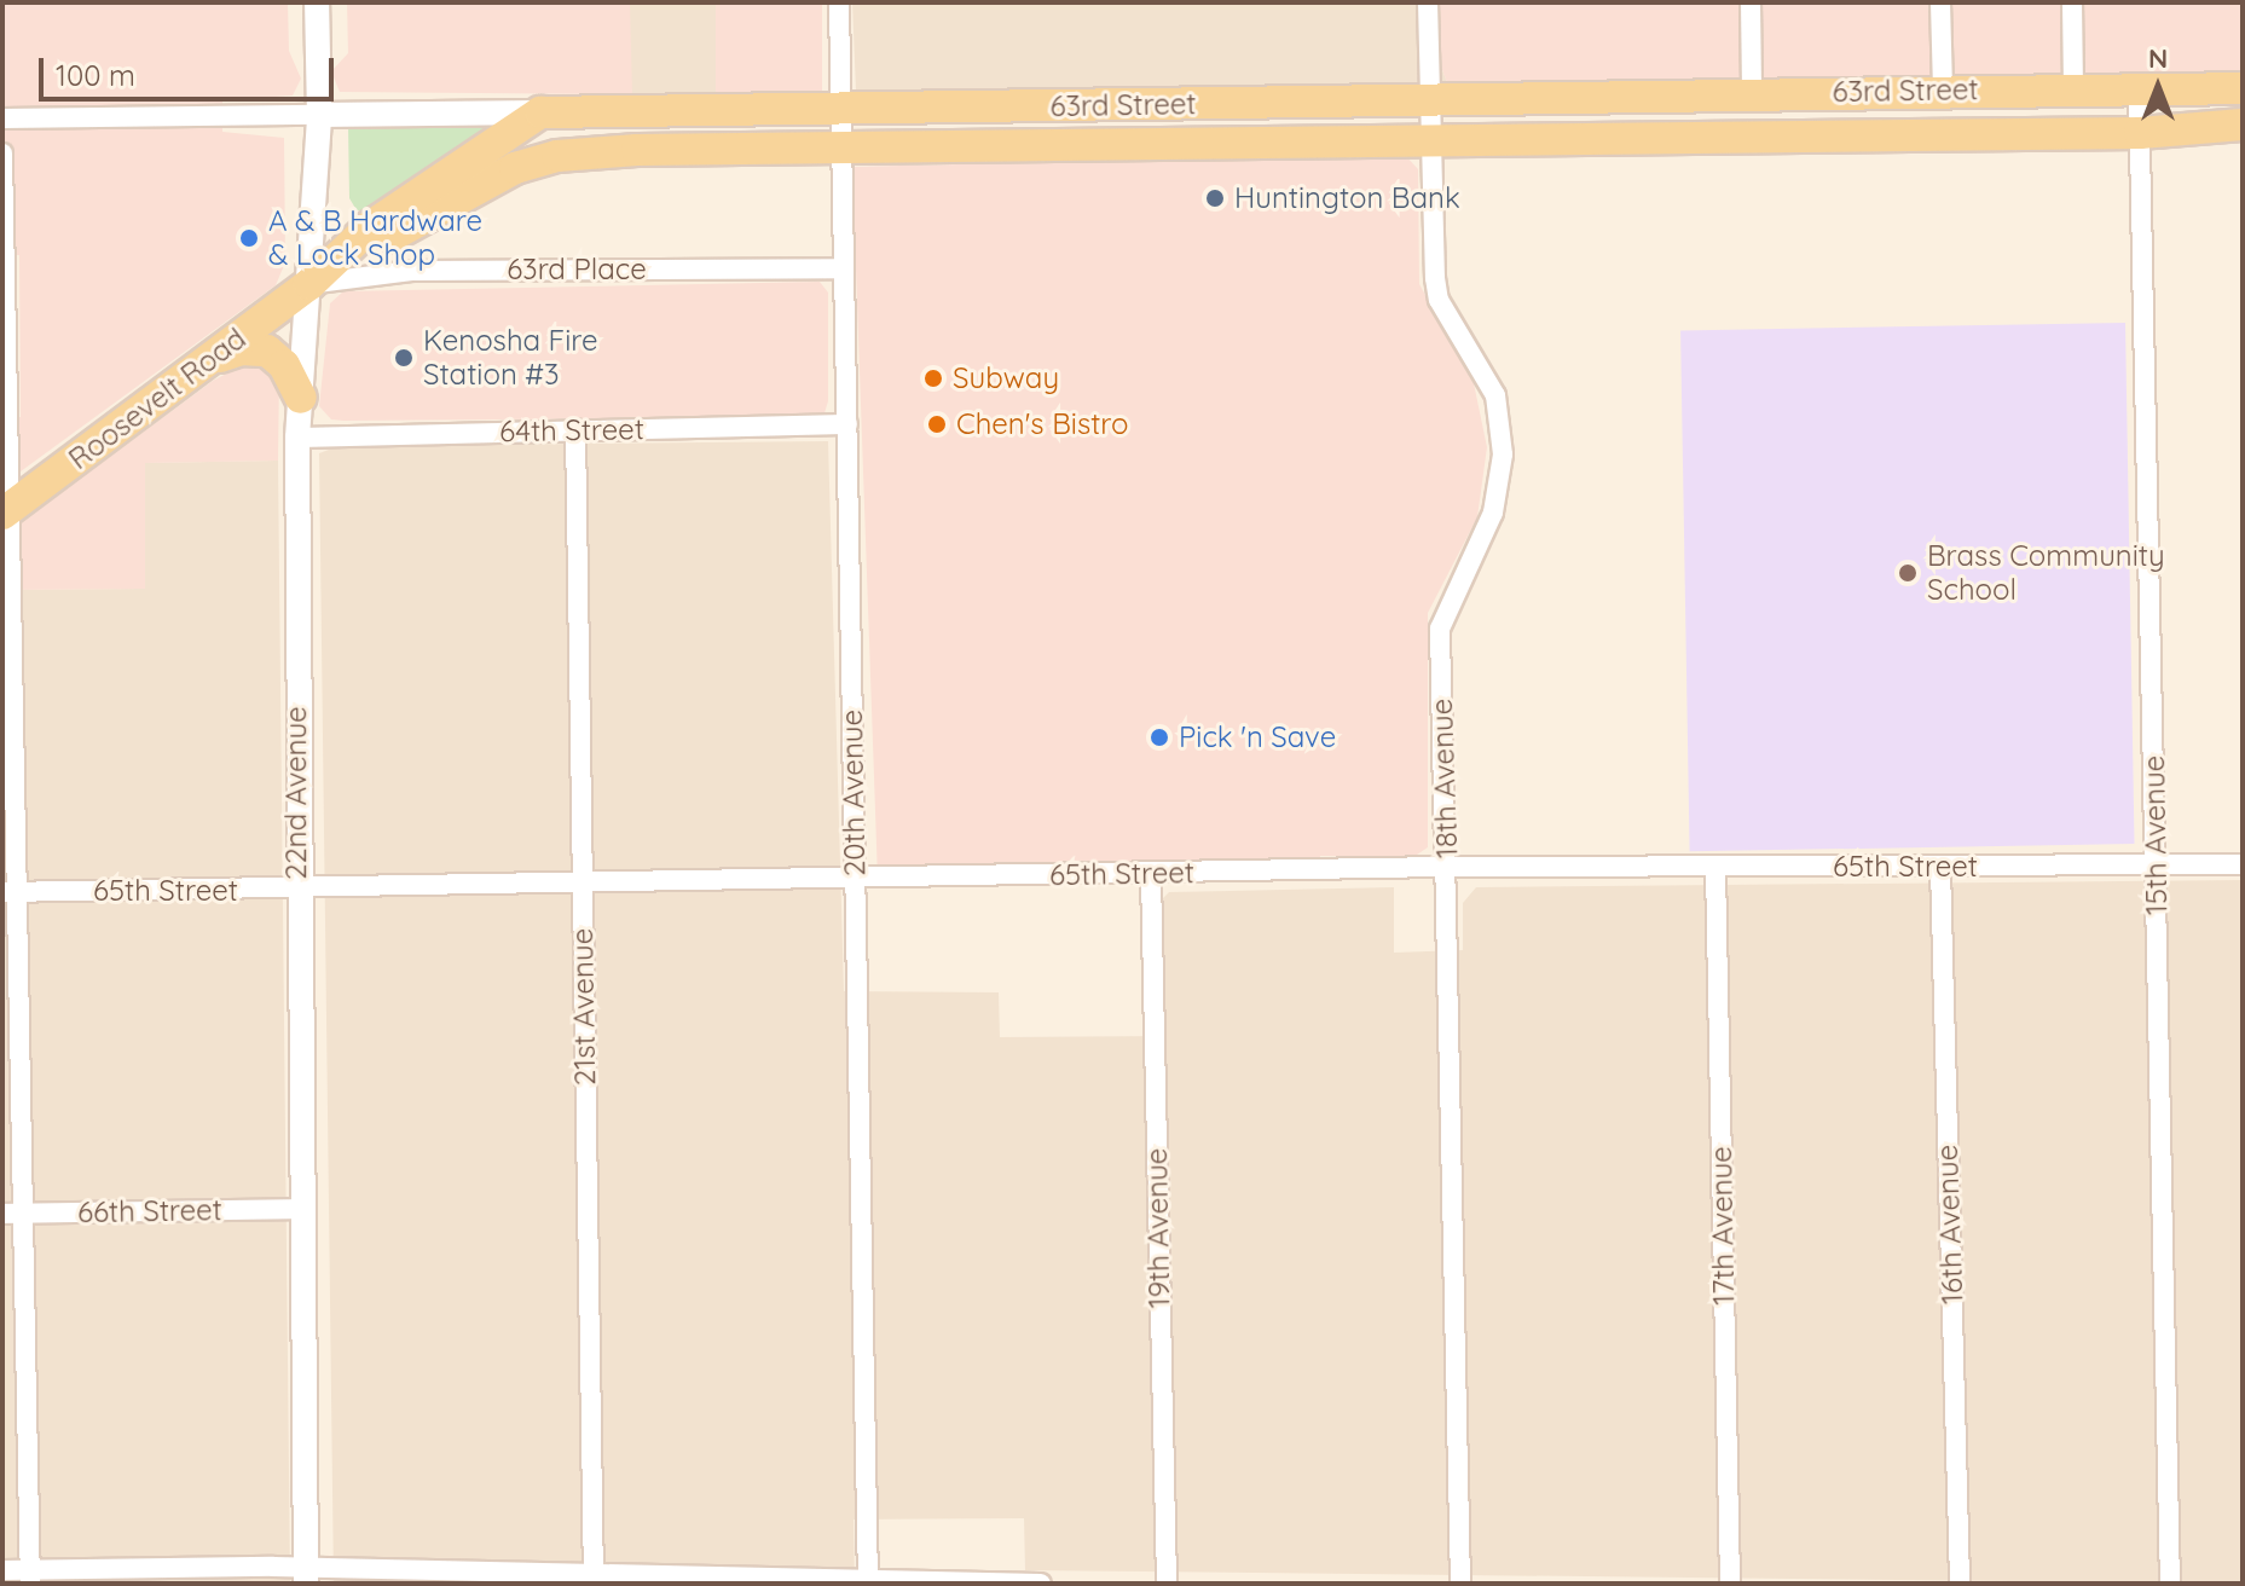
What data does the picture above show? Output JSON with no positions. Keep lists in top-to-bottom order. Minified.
{"streets":{"main road":["63rd Street","Roosevelt Road"],"street":["63rd Place","64th Street","18th Avenue","22nd Avenue","20th Avenue","15th Avenue","65th Street","21st Avenue","66th Street","16th Avenue","17th Avenue","19th Avenue"]},"crossings":[["63rd Street","63rd Place"],["63rd Street","Roosevelt Road"],["63rd Street","18th Avenue"],["63rd Street","22nd Avenue"],["63rd Street","20th Avenue"],["63rd Street","15th Avenue"],["63rd Place","Roosevelt Road"],["63rd Place","22nd Avenue"],["63rd Place","20th Avenue"],["Roosevelt Road","22nd Avenue"],["64th Street","22nd Avenue"],["64th Street","20th Avenue"],["64th Street","21st Avenue"],["18th Avenue","65th Street"],["22nd Avenue","65th Street"],["22nd Avenue","66th Street"],["20th Avenue","65th Street"],["15th Avenue","65th Street"],["65th Street","21st Avenue"],["65th Street","16th Avenue"],["65th Street","17th Avenue"],["65th Street","19th Avenue"]],"places":["Huntington Bank","A & B Hardware & Lock Shop","Kenosha Fire Station #3","Subway","Chen's Bistro","Brass Community School","Pick 'n Save"],"scale_bar":"100 m","north":"top"}
